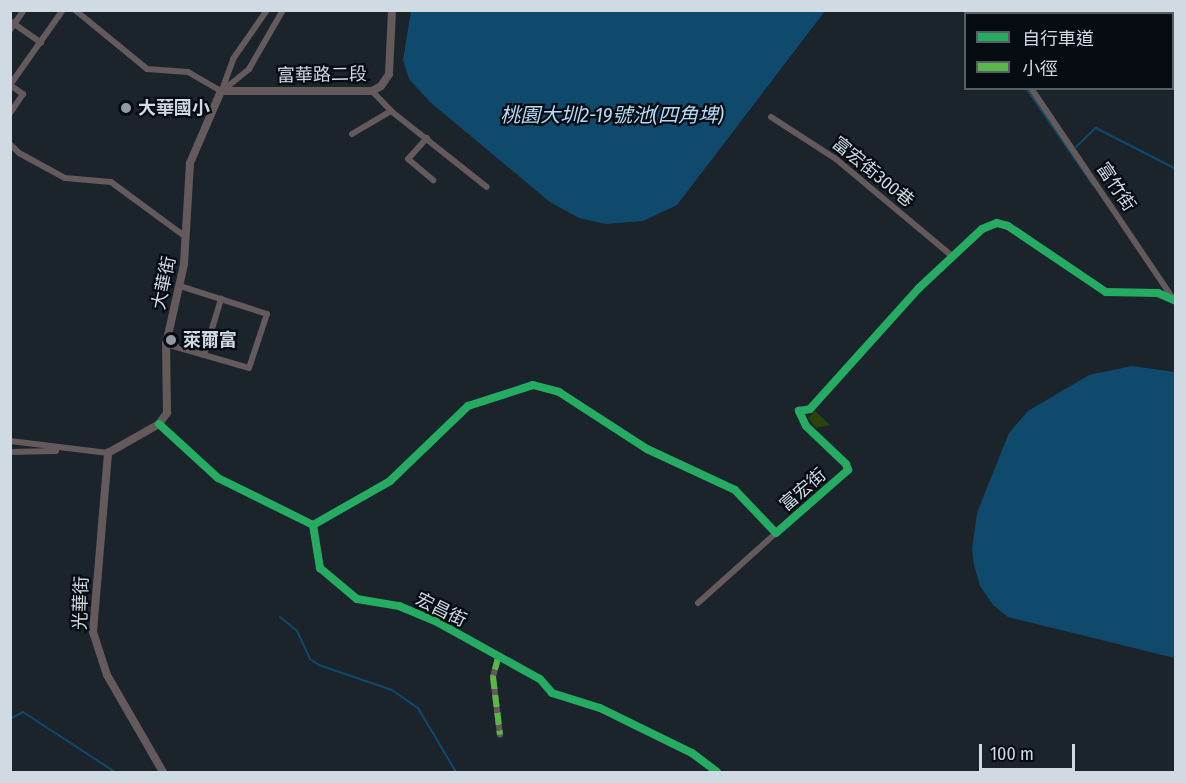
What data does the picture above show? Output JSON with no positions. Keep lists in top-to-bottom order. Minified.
{"streets":{"street":["富華路二段","富宏街300巷","富竹街","大華街","富宏街","光華街","宏昌街"]},"crossings":[["富華路二段","大華街"],["富宏街300巷","富宏街"],["富竹街","富宏街"],["富宏街","宏昌街"]],"water":["桃園大圳2-19號池(四角埤)"],"places":["大華國小","萊爾富"],"legend":["自行車道","小徑"],"scale_bar":"100 m"}
